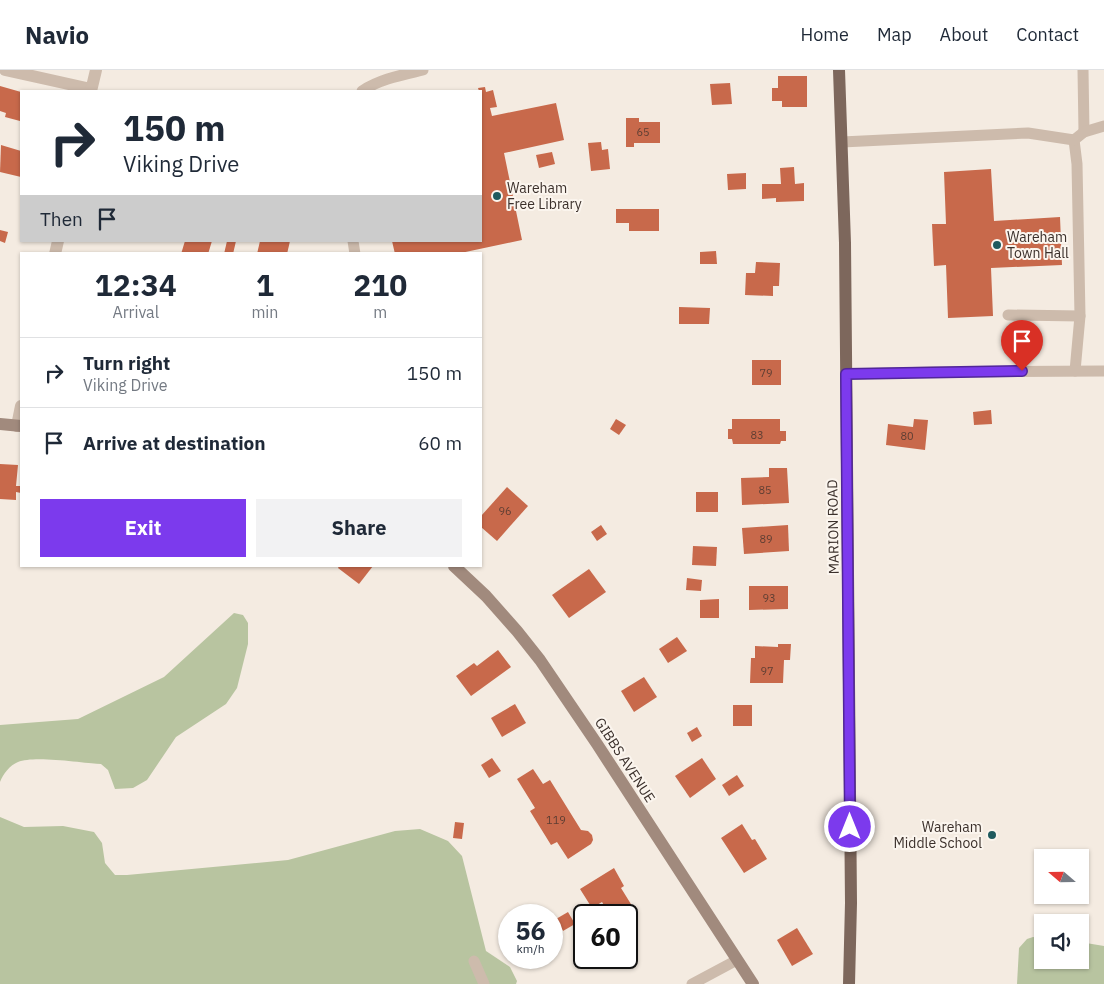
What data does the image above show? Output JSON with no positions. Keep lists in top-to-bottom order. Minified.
{"streets":{"main road":["MARION ROAD","GIBBS AVENUE"]},"places":["Wareham Free Library","Wareham Town Hall","Wareham Middle School"],"house_numbers":["65","79","83","80","85","96","89","93","97","119"],"north":"left","page":{"header":"Navio","nav":["Home","Map","About","Contact"],"turn":["150 m","Viking Drive"],"then":"Then","eta":["12:34","Arrival","1","min","210","m"],"list":[{"name":"Turn right","note":"Viking Drive","value":"150 m"},{"name":"Arrive at destination","value":"60 m"}],"buttons":["Exit","Share"],"speed":"56 km/h","limit":"60"}}
